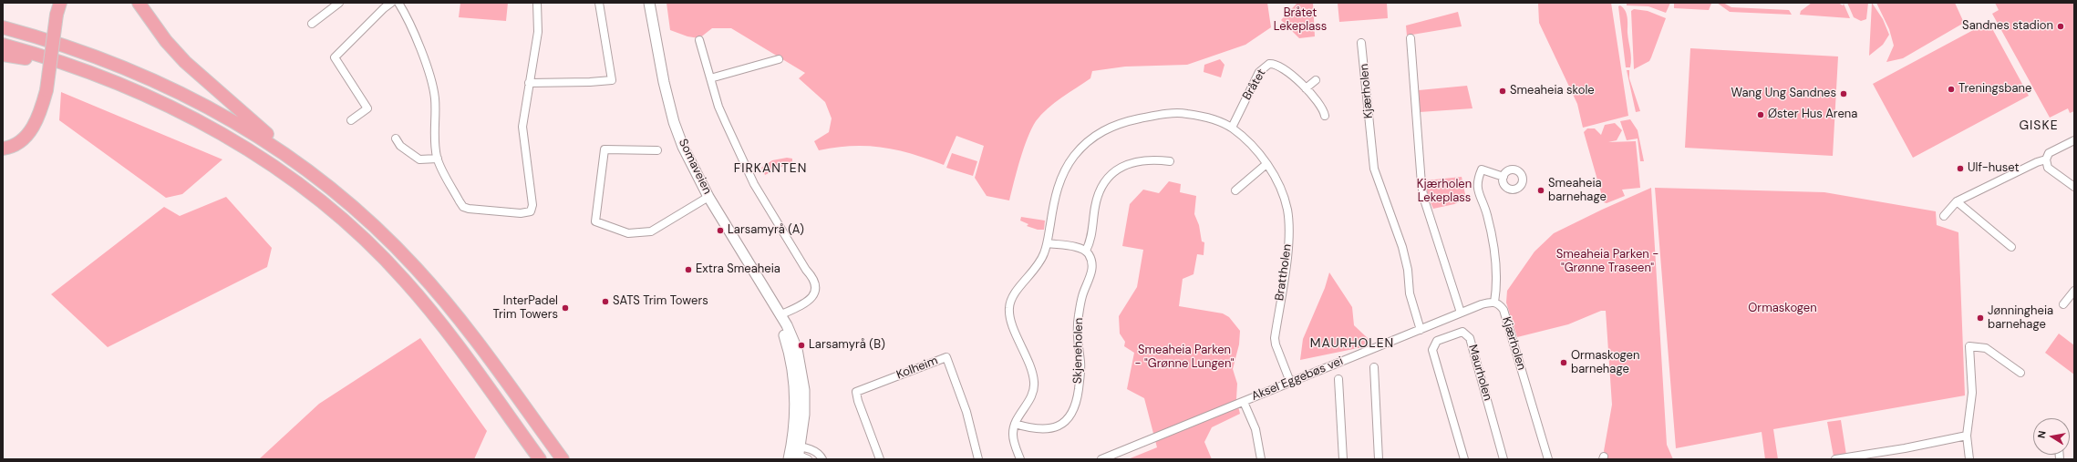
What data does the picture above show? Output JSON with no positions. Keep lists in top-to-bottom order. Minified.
{"streets":{"main road":["Somaveien"],"street":["Bråtet","Kjærholen","Brattholen","Skjeneholen","Kolheim","Maurholen","Aksel Eggebøs vei"]},"crossings":[["Bråtet","Brattholen"],["Kjærholen","Aksel Eggebøs vei"],["Brattholen","Aksel Eggebøs vei"]],"districts":["GISKE","FIRKANTEN","MAURHOLEN"],"parks":["Bråtet Lekeplass","Kjærholen Lekeplass","Smeaheia Parken - \"Grønne Traseen\"","Ormaskogen","Smeaheia Parken - \"Grønne Lungen\""],"places":["Sandnes stadion","Treningsbane","Smeaheia skole","Wang Ung Sandnes","Øster Hus Arena","Ulf-huset","Smeaheia barnehage","Larsamyrå (A)","Extra Smeaheia","SATS Trim Towers","InterPadel Trim Towers","Jønningheia barnehage","Larsamyrå (B)","Ormaskogen barnehage"],"north":"left"}
